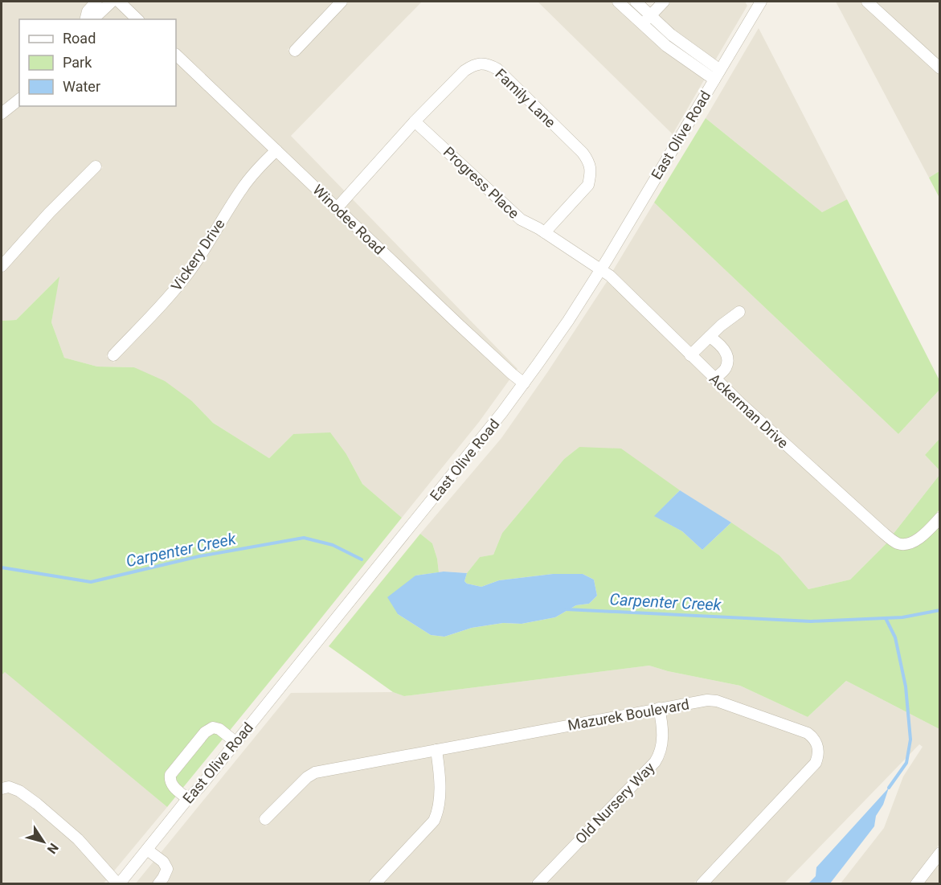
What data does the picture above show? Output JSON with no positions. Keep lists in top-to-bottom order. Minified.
{"streets":{"street":["Family Lane","East Olive Road","Progress Place","Winodee Road","Vickery Drive","Ackerman Drive","Mazurek Boulevard","Old Nursery Way"]},"crossings":[["Family Lane","Progress Place"],["Family Lane","Winodee Road"],["East Olive Road","Progress Place"],["East Olive Road","Winodee Road"],["East Olive Road","Ackerman Drive"],["Progress Place","Ackerman Drive"],["Winodee Road","Vickery Drive"],["Mazurek Boulevard","Old Nursery Way"]],"water":["Carpenter Creek"],"legend":["Road","Park","Water"],"north":"bottom right"}
